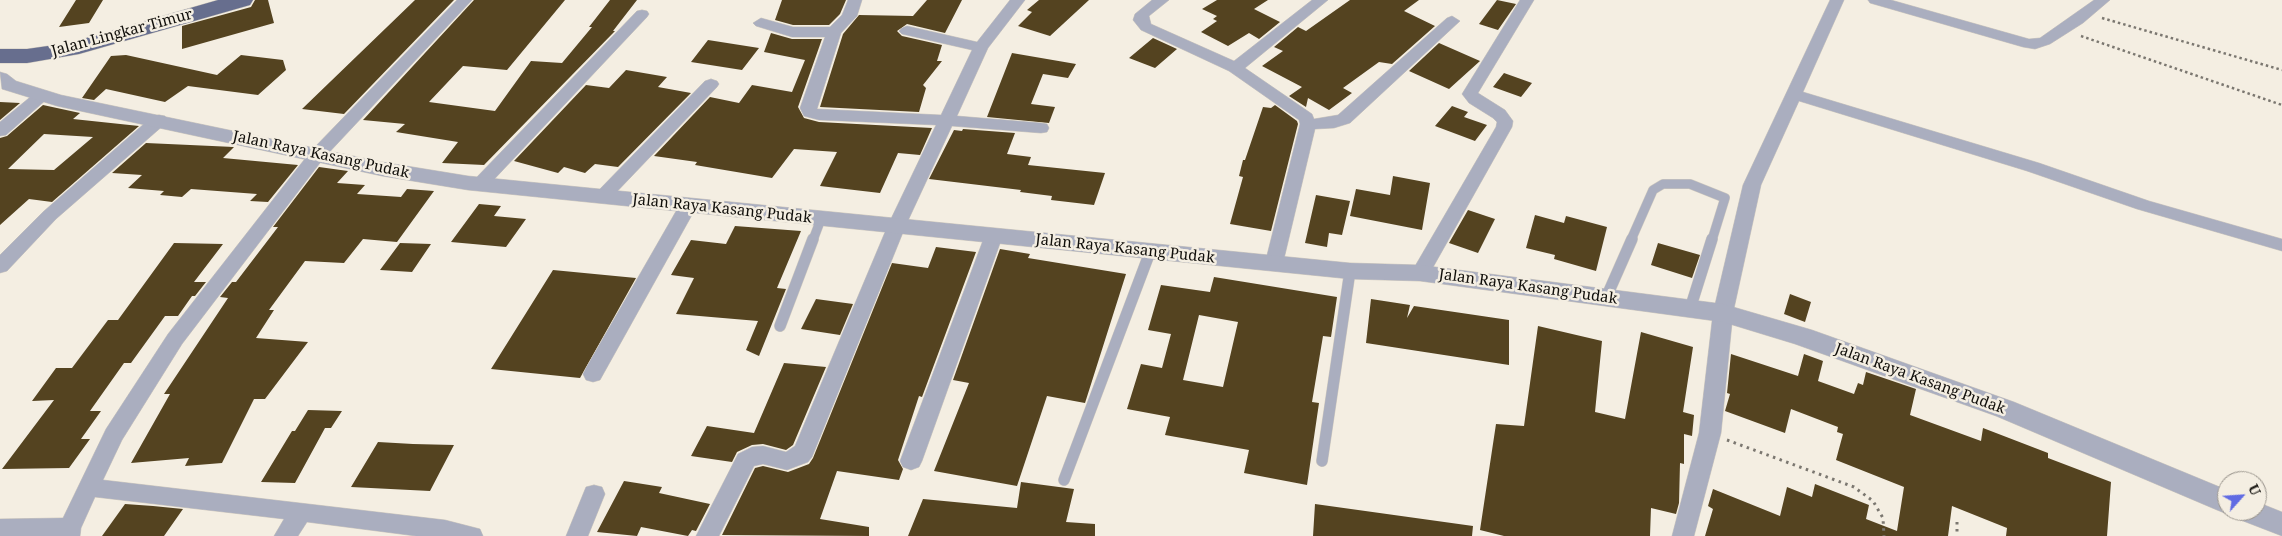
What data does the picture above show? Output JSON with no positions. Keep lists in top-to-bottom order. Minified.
{"streets":{"highway":["Jalan Lingkar Timur"],"street":["Jalan Raya Kasang Pudak"]},"north":"top right"}
